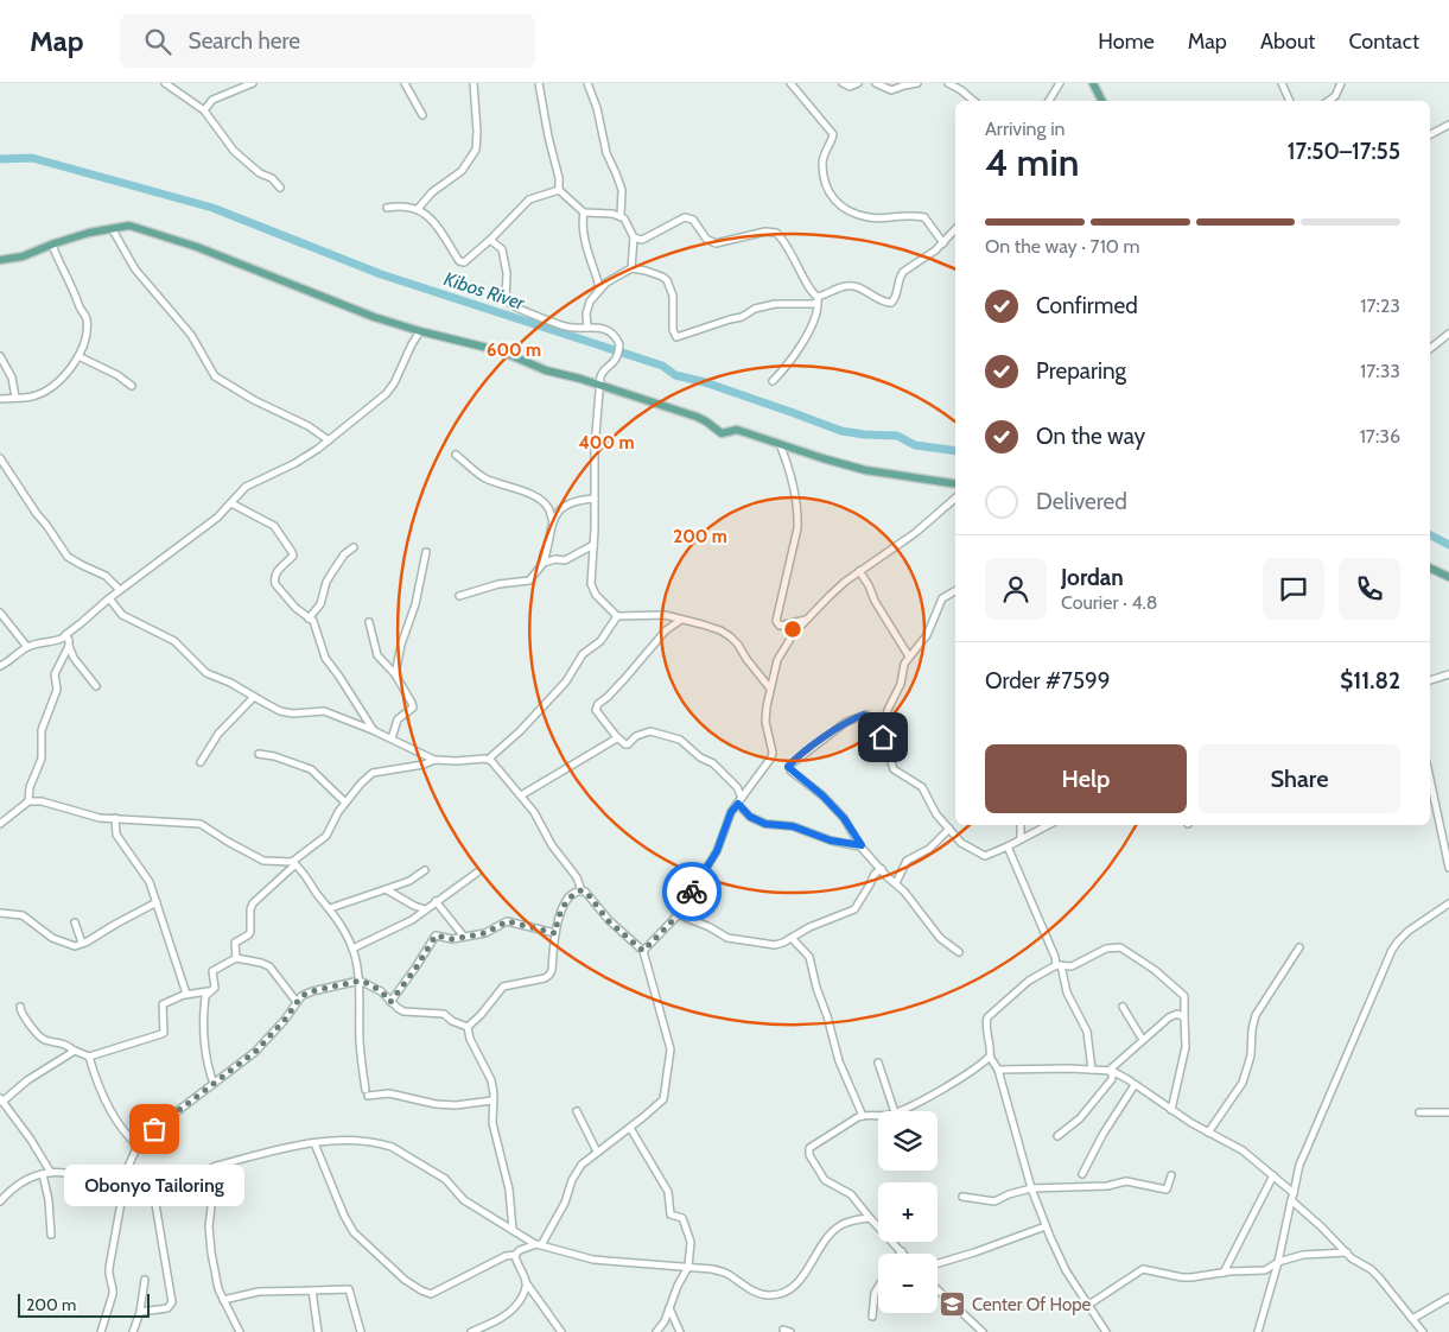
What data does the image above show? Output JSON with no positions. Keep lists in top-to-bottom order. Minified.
{"water":["Kibos River"],"places":{"other":["Obonyo Tailoring"],"school or university":["Center Of Hope"]},"scale_bar":"200 m","page":{"header":"Map","search":"Search here","nav":["Home","Map","About","Contact"],"heading":["4 min","Arriving in","17:50–17:55"],"panel":["Jordan","Courier · 4.8","Order #7599","$11.82"],"bar":"On the way · 710 m","list":[["Confirmed","17:23"],["Preparing","17:33"],["On the way","17:36"],"Delivered"],"buttons":["Help","Share"],"map_buttons":["+","−"],"bubble":"Obonyo Tailoring","scale":"200 m"},"rings":["600 m","400 m","200 m"]}
